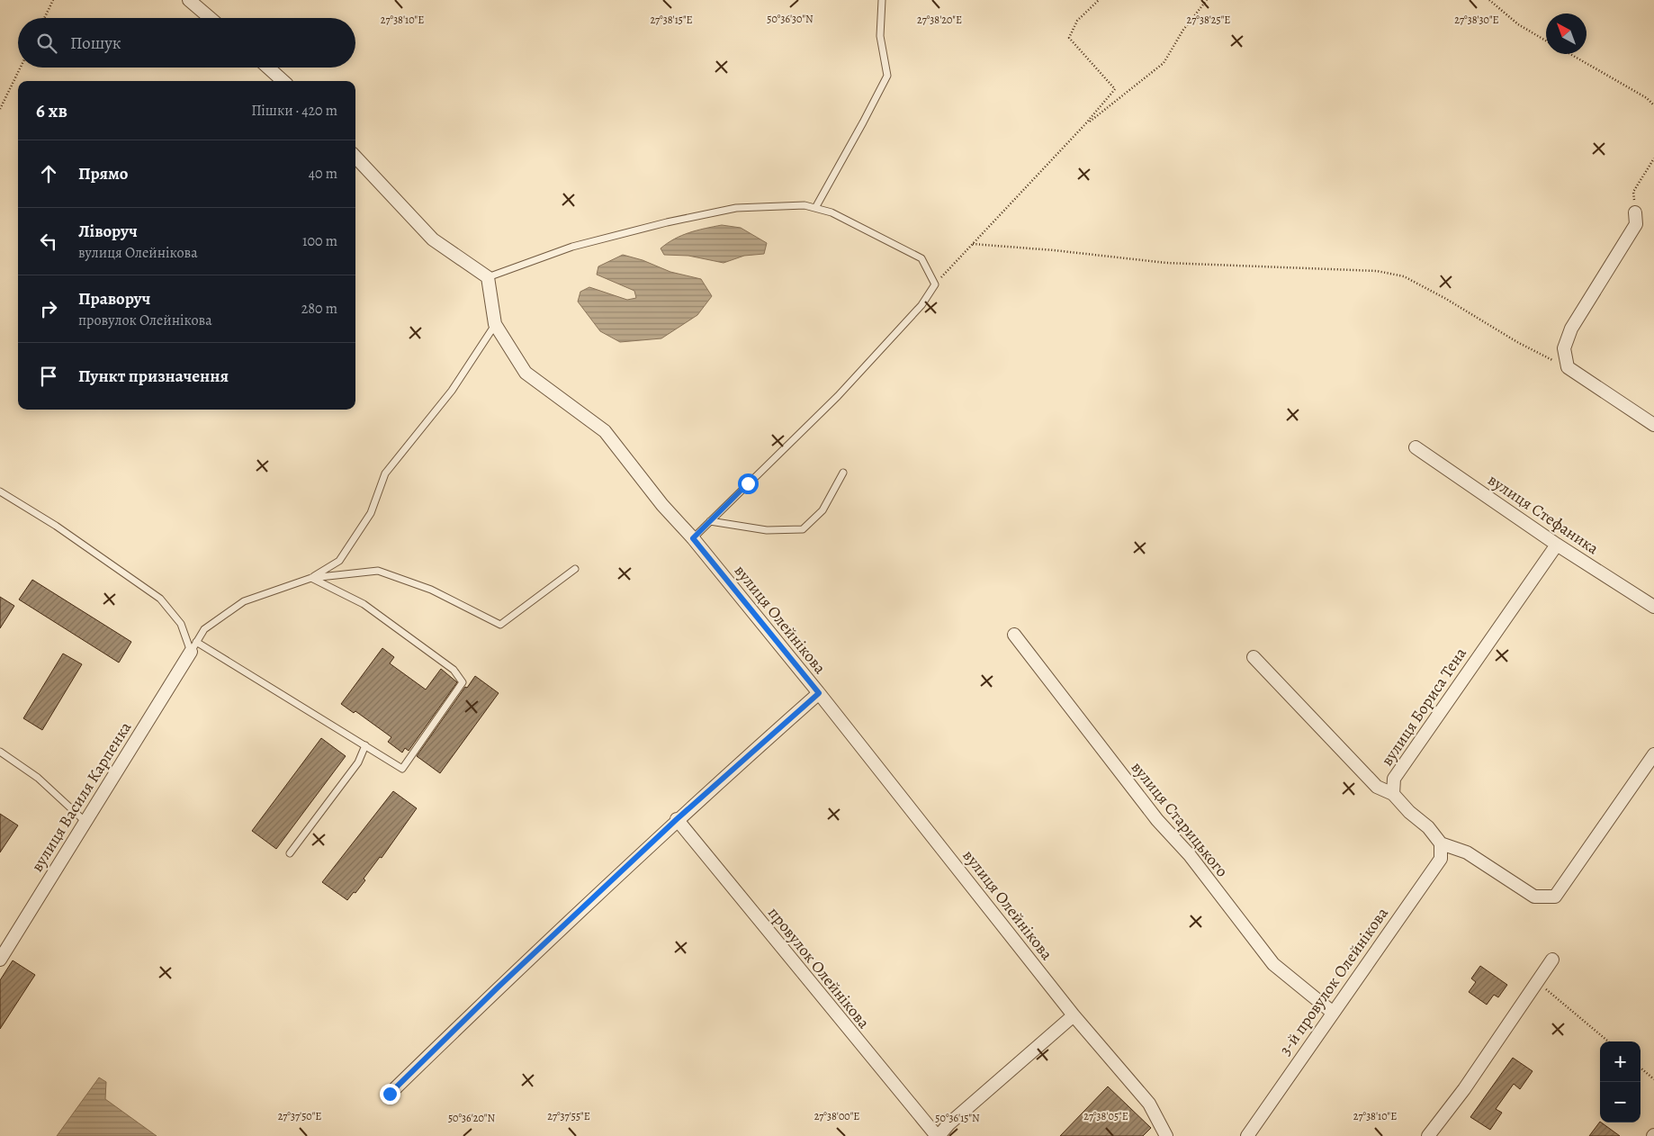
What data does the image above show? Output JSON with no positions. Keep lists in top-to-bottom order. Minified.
{"streets":{"street":["вулиця Стефаника","вулиця Олейнікова","вулиця Бориса Тена","вулиця Василя Карпенка","вулиця Старицького","провулок Олейнікова","3-й провулок Олейнікова"]},"crossings":[["вулиця Стефаника","вулиця Бориса Тена"],["вулиця Старицького","3-й провулок Олейнікова"]],"north":"top left","page":{"search":"Пошук","heading":["6 хв","Пішки · 420 m"],"list":[["Прямо","40 m"],["Ліворуч","вулиця Олейнікова","100 m"],["Праворуч","провулок Олейнікова","280 m"],"Пункт призначення"],"map_buttons":["+","−"]},"coordinates":["50°36'30\"N","27°38'10\"E","27°38'15\"E","27°38'20\"E","27°38'25\"E","27°38'30\"E","27°37'50\"E","27°37'55\"E","27°38'00\"E","27°38'05\"E","50°36'20\"N","50°36'15\"N"]}
